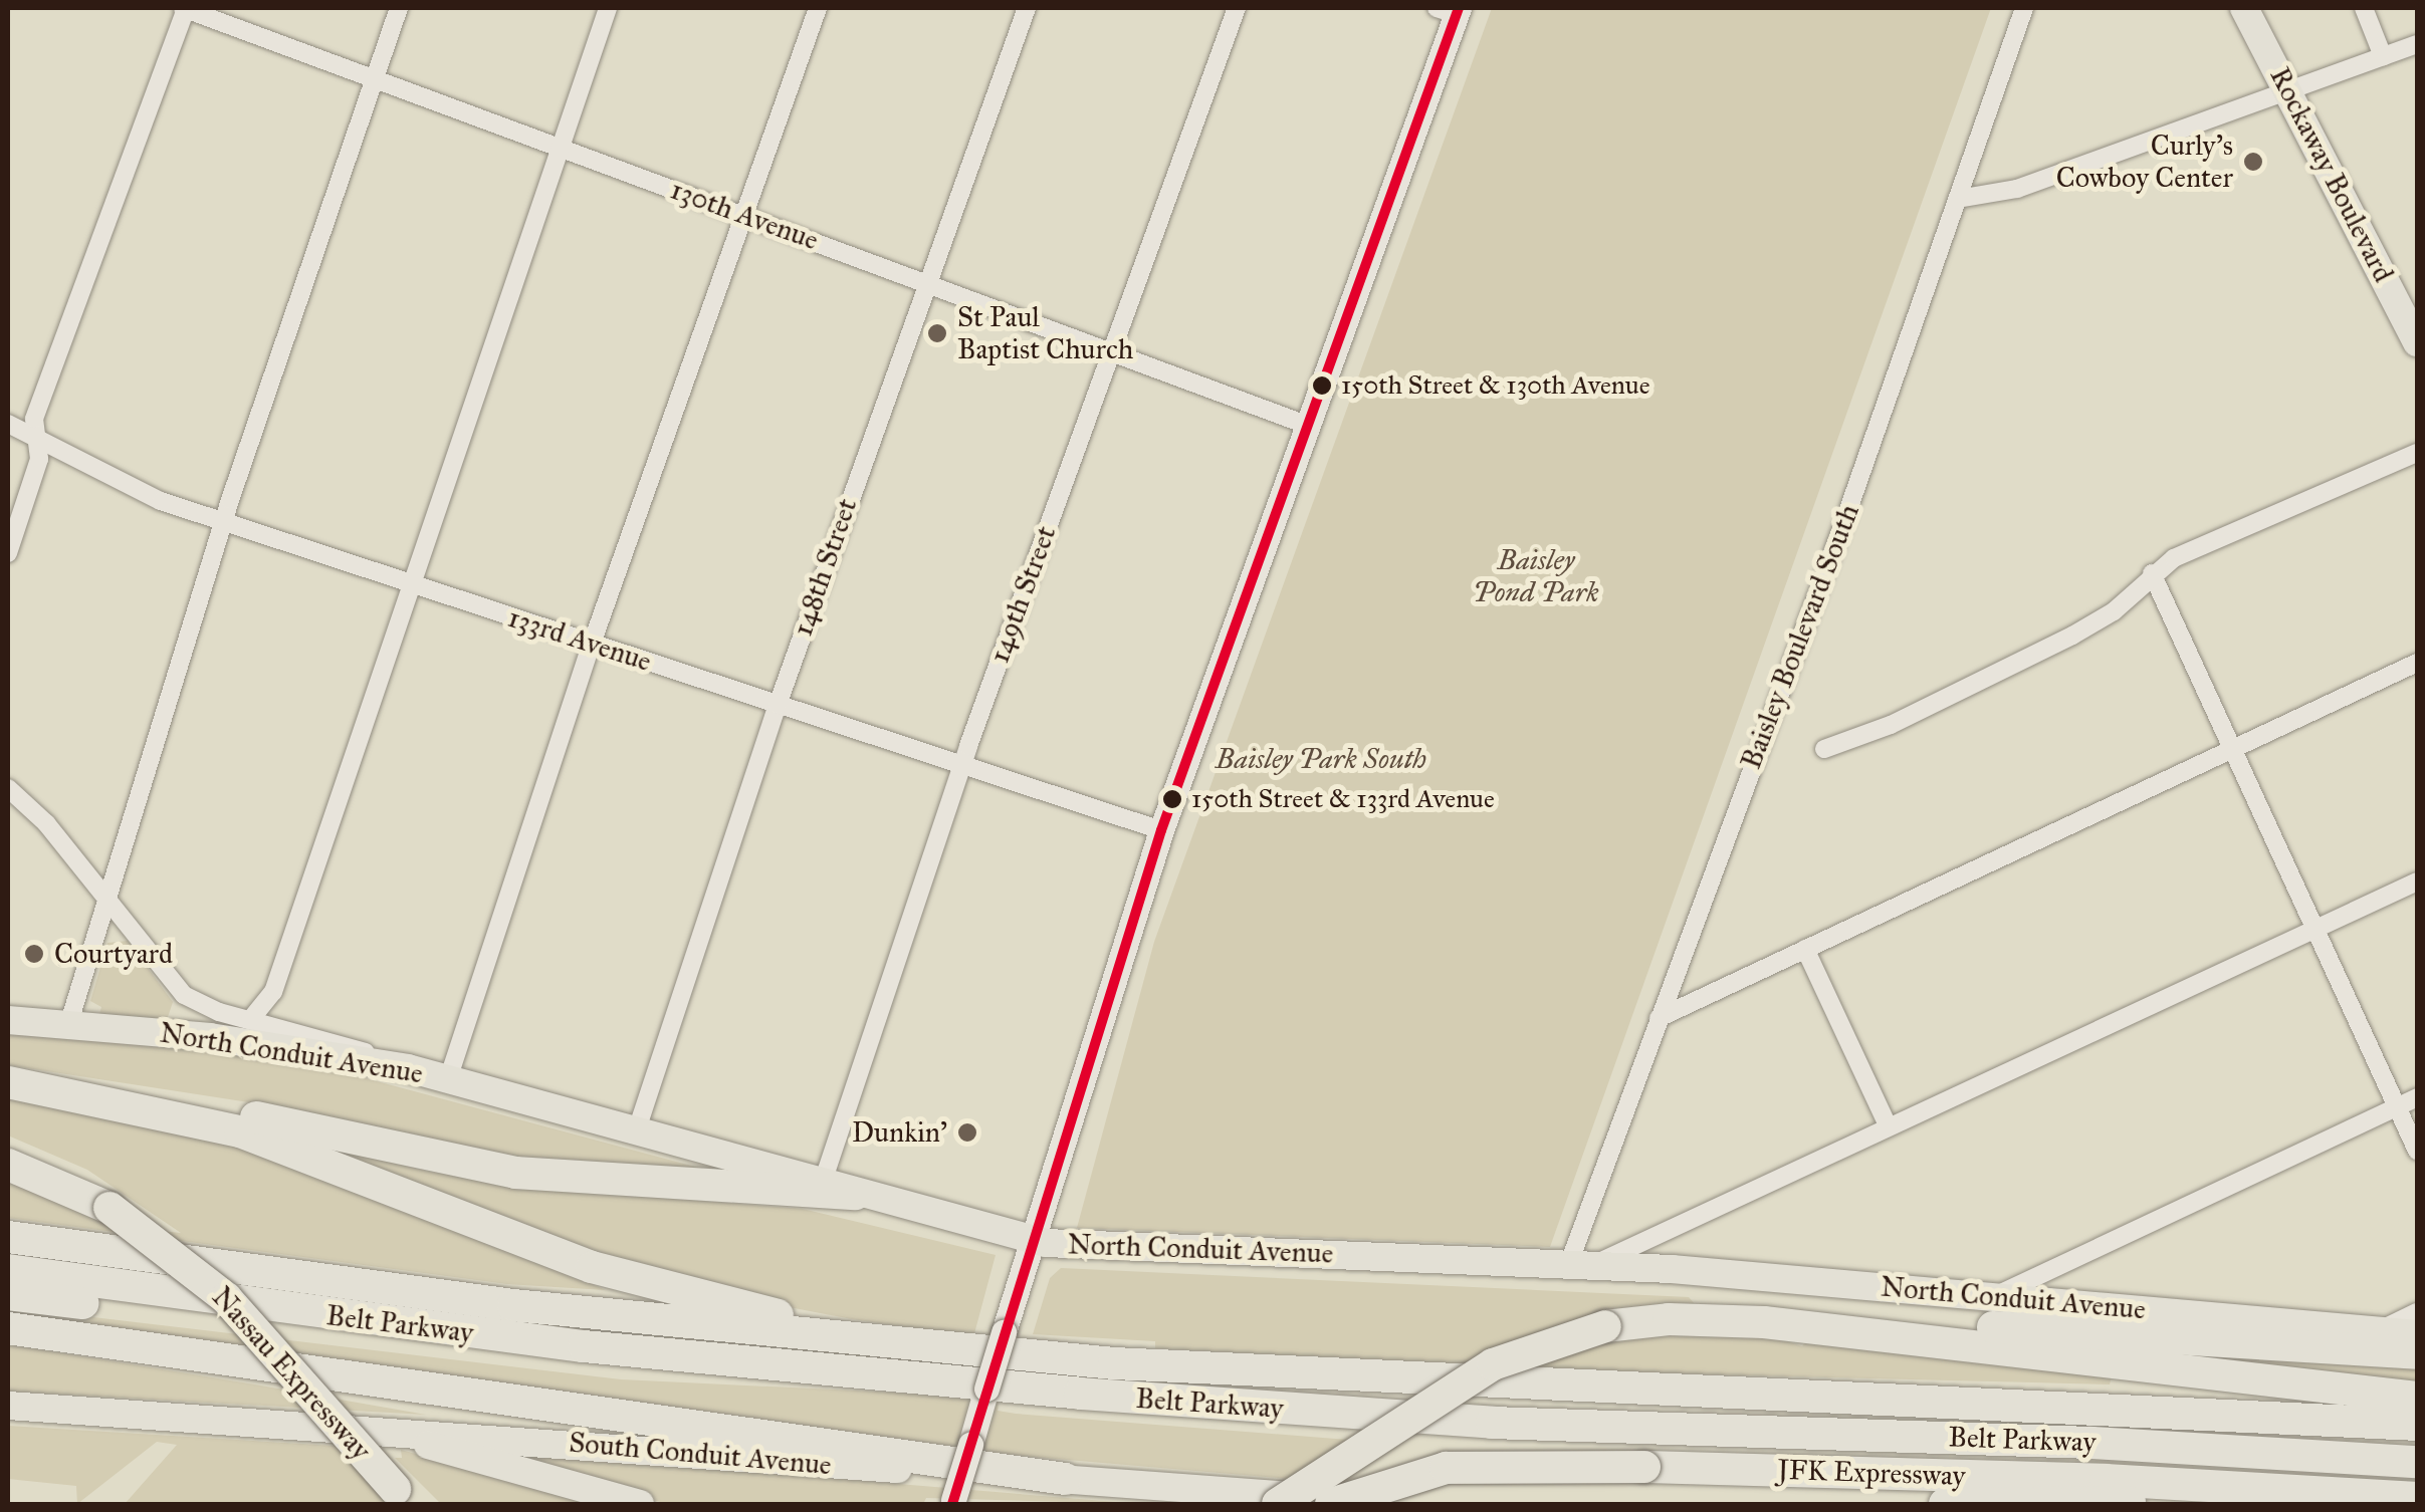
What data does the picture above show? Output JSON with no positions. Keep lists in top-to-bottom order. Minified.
{"streets":{"highway":["Belt Parkway","Nassau Expressway","JFK Expressway"],"main road":["Rockaway Boulevard","North Conduit Avenue","South Conduit Avenue"],"street":["130th Avenue","148th Street","149th Street","Baisley Boulevard South","133rd Avenue"]},"crossings":[["130th Avenue","148th Street"],["130th Avenue","149th Street"],["148th Street","133rd Avenue"],["148th Street","North Conduit Avenue"],["149th Street","133rd Avenue"],["149th Street","North Conduit Avenue"],["Baisley Boulevard South","North Conduit Avenue"]],"parks":["Baisley Pond Park","Baisley Park South"],"places":["Curly's Cowboy Center","St Paul Baptist Church","150th Street & 130th Avenue","150th Street & 133rd Avenue","Courtyard","Dunkin'"]}
